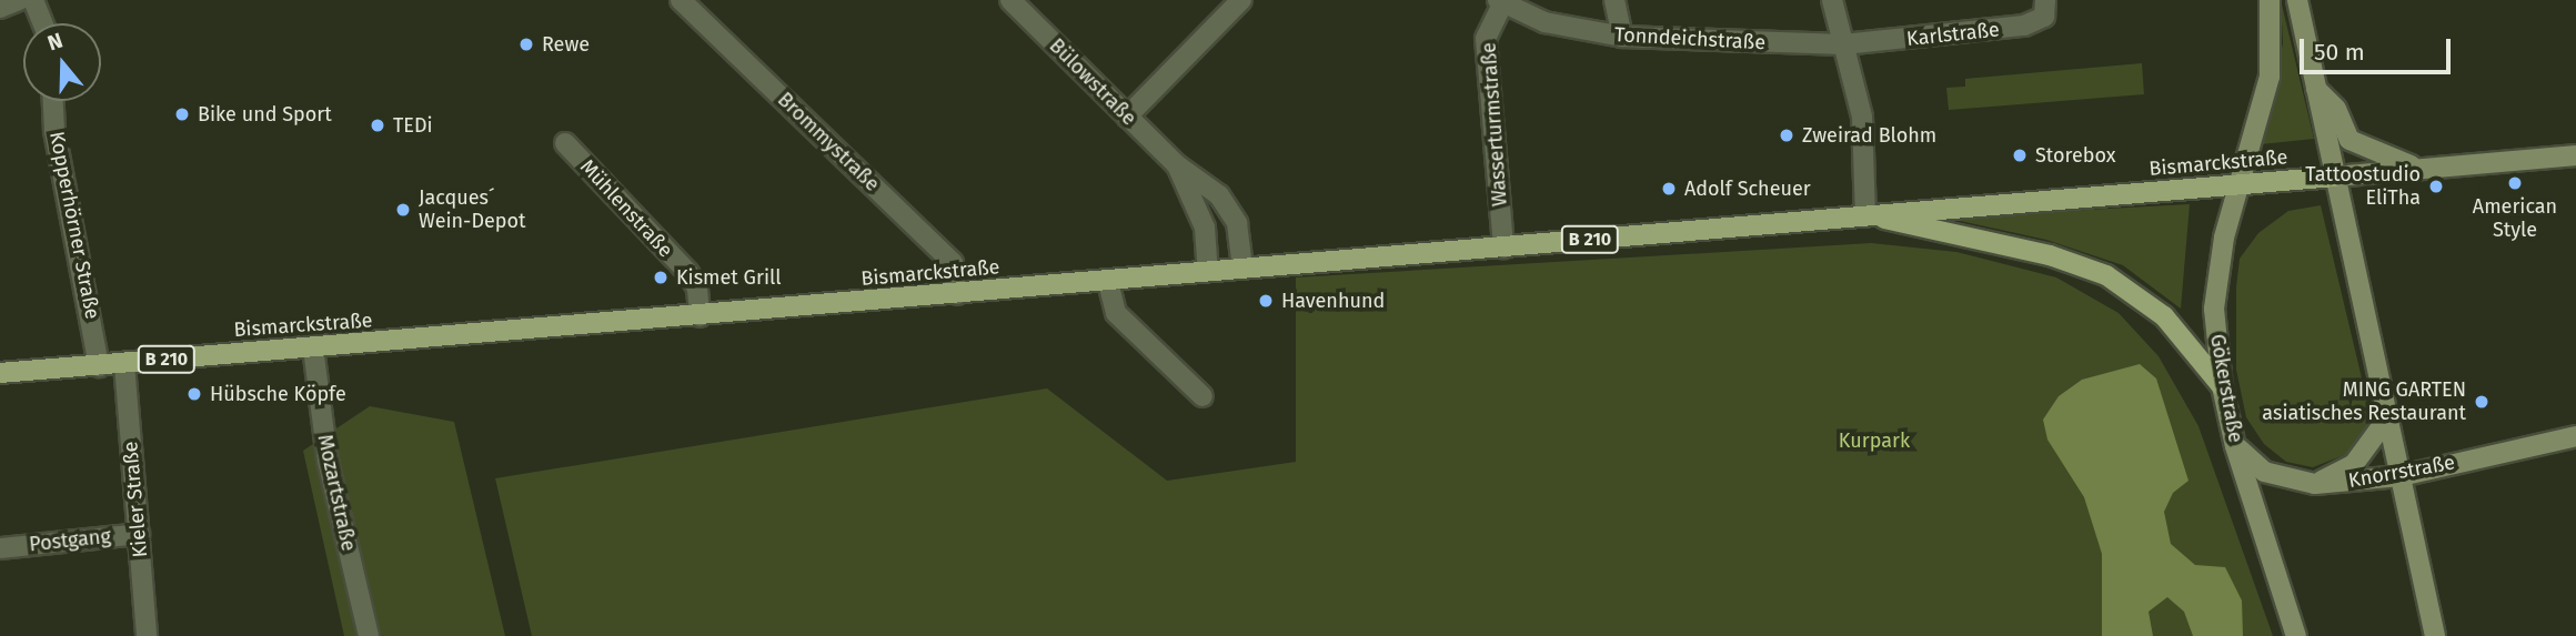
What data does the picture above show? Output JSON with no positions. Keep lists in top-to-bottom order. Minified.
{"streets":{"main road":["Bismarckstraße","B 210","Gökerstraße","Knorrstraße"],"street":["Karlstraße","Tonndeichstraße","Bülowstraße","Wasserturmstraße","Brommystraße","Mühlenstraße","Kopperhörner Straße","Mozartstraße","Kieler Straße","Postgang"]},"crossings":[["Karlstraße","Tonndeichstraße"],["Tonndeichstraße","Wasserturmstraße"],["Bülowstraße","Bismarckstraße"],["Wasserturmstraße","Bismarckstraße"],["Brommystraße","Bismarckstraße"],["Bismarckstraße","Mühlenstraße"],["Bismarckstraße","Kopperhörner Straße"],["Bismarckstraße","Gökerstraße"],["Bismarckstraße","Mozartstraße"],["Bismarckstraße","Kieler Straße"],["Gökerstraße","Knorrstraße"],["Kieler Straße","Postgang"]],"parks":["Kurpark"],"places":["Rewe","Bike und Sport","TEDi","Zweirad Blohm","Storebox","American Style","Tattoostudio EliTha","Adolf Scheuer","Jacques´ Wein-Depot","Kismet Grill","Havenhund","Hübsche Köpfe","MING GARTEN asiatisches Restaurant"],"scale_bar":"50 m","north":"top"}
